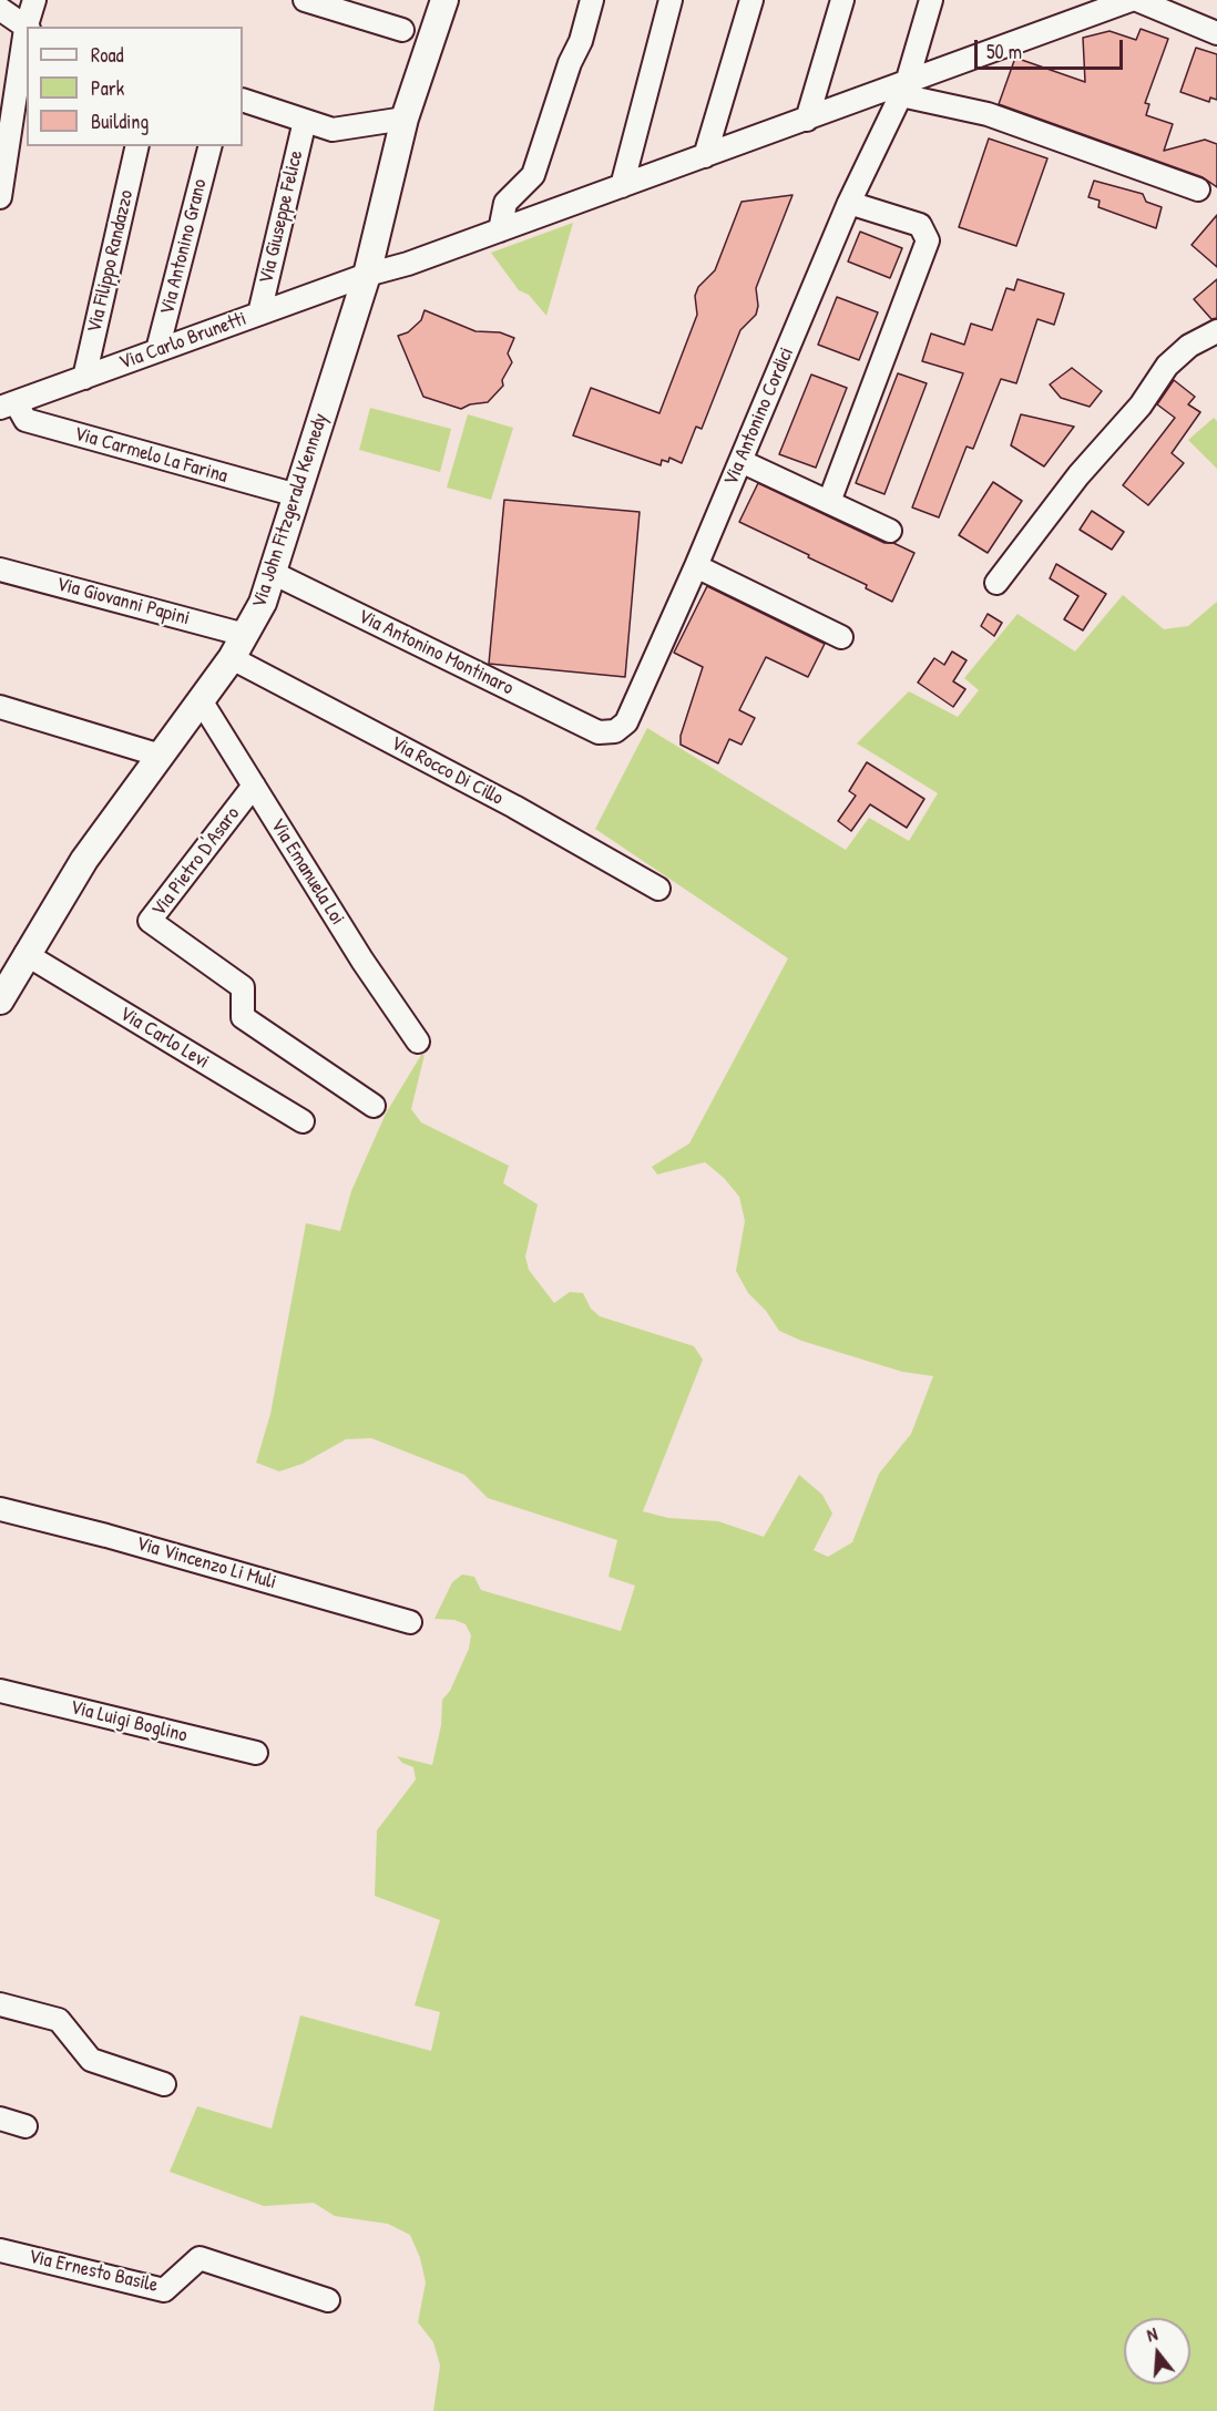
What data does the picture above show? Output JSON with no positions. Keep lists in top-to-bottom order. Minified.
{"streets":{"street":["Via Giuseppe Felice","Via Antonino Grano","Via Filippo Randazzo","Via Carlo Brunetti","Via Antonino Cordici","Via Carmelo La Farina","Via John Fitzgerald Kennedy","Via Giovanni Papini","Via Antonino Montinaro","Via Rocco Di Cillo","Via Pietro D'Asaro","Via Emanuela Loi","Via Carlo Levi","Via Vincenzo Li Muli","Via Luigi Boglino","Via Ernesto Basile"]},"crossings":[["Via Giuseppe Felice","Via Carlo Brunetti"],["Via Antonino Grano","Via Carlo Brunetti"],["Via Filippo Randazzo","Via Carlo Brunetti"],["Via Carlo Brunetti","Via Antonino Cordici"],["Via Carlo Brunetti","Via Carmelo La Farina"],["Via Carlo Brunetti","Via John Fitzgerald Kennedy"],["Via Antonino Cordici","Via Antonino Montinaro"],["Via Carmelo La Farina","Via John Fitzgerald Kennedy"],["Via John Fitzgerald Kennedy","Via Giovanni Papini"],["Via John Fitzgerald Kennedy","Via Antonino Montinaro"],["Via John Fitzgerald Kennedy","Via Rocco Di Cillo"],["Via John Fitzgerald Kennedy","Via Emanuela Loi"],["Via John Fitzgerald Kennedy","Via Carlo Levi"],["Via Pietro D'Asaro","Via Emanuela Loi"]],"legend":["Road","Park","Building"],"scale_bar":"50 m","north":"top"}
